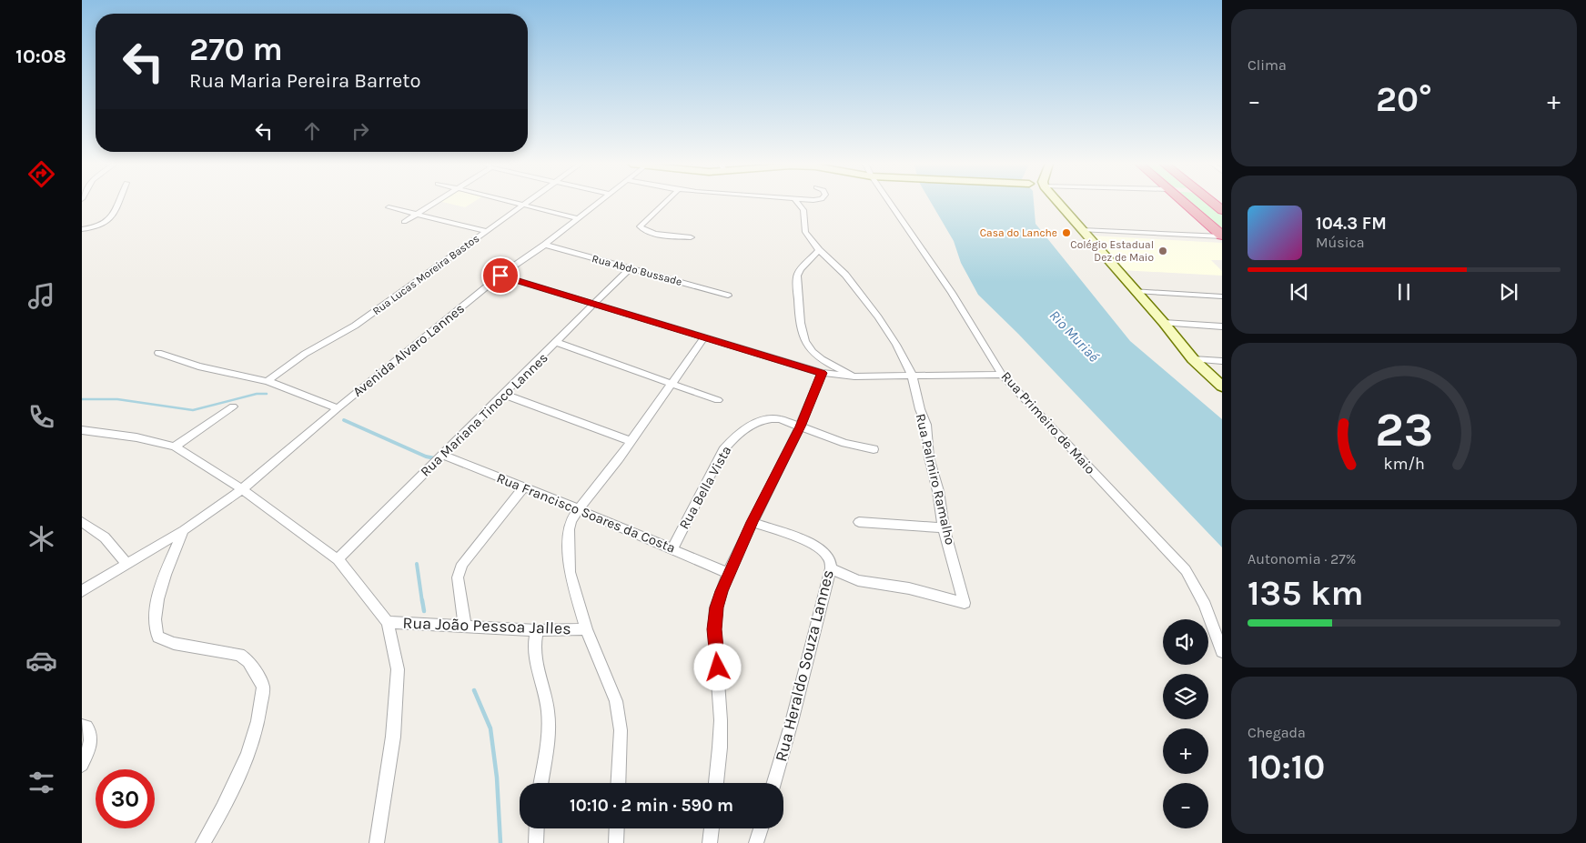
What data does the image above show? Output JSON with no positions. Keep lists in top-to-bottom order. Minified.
{"streets":{"street":["Rua Abdo Bussade","Rua Lucas Moreira Bastos","Avenida Alvaro Lannes","Rua Mariana Tinoco Lannes","Rua Primeiro de Maio","Rua Palmiro Ramalho","Rua Bella Vista","Rua Francisco Soares da Costa","Rua João Pessoa Jalles","Rua Heraldo Souza Lannes"]},"crossings":[["Rua Abdo Bussade","Avenida Alvaro Lannes"],["Rua Abdo Bussade","Rua Mariana Tinoco Lannes"],["Rua Mariana Tinoco Lannes","Rua Francisco Soares da Costa"],["Rua Palmiro Ramalho","Rua Heraldo Souza Lannes"],["Rua Bella Vista","Rua Francisco Soares da Costa"]],"water":["Rio Muriaé"],"places":["Casa do Lanche","Colégio Estadual Dez de Maio"],"page":{"tabs":"10:08","tile":["Clima",["Autonomia · 27%","135 km"],["Chegada","10:10"]],"turn":["270 m","Rua Maria Pereira Barreto"],"heat":["−","20°","+"],"song":["104.3 FM","Música"],"map_buttons":["+","−"],"limit":"30","trip":"10:10 · 2 min · 590 m","gauge":["23","km/h"]}}
